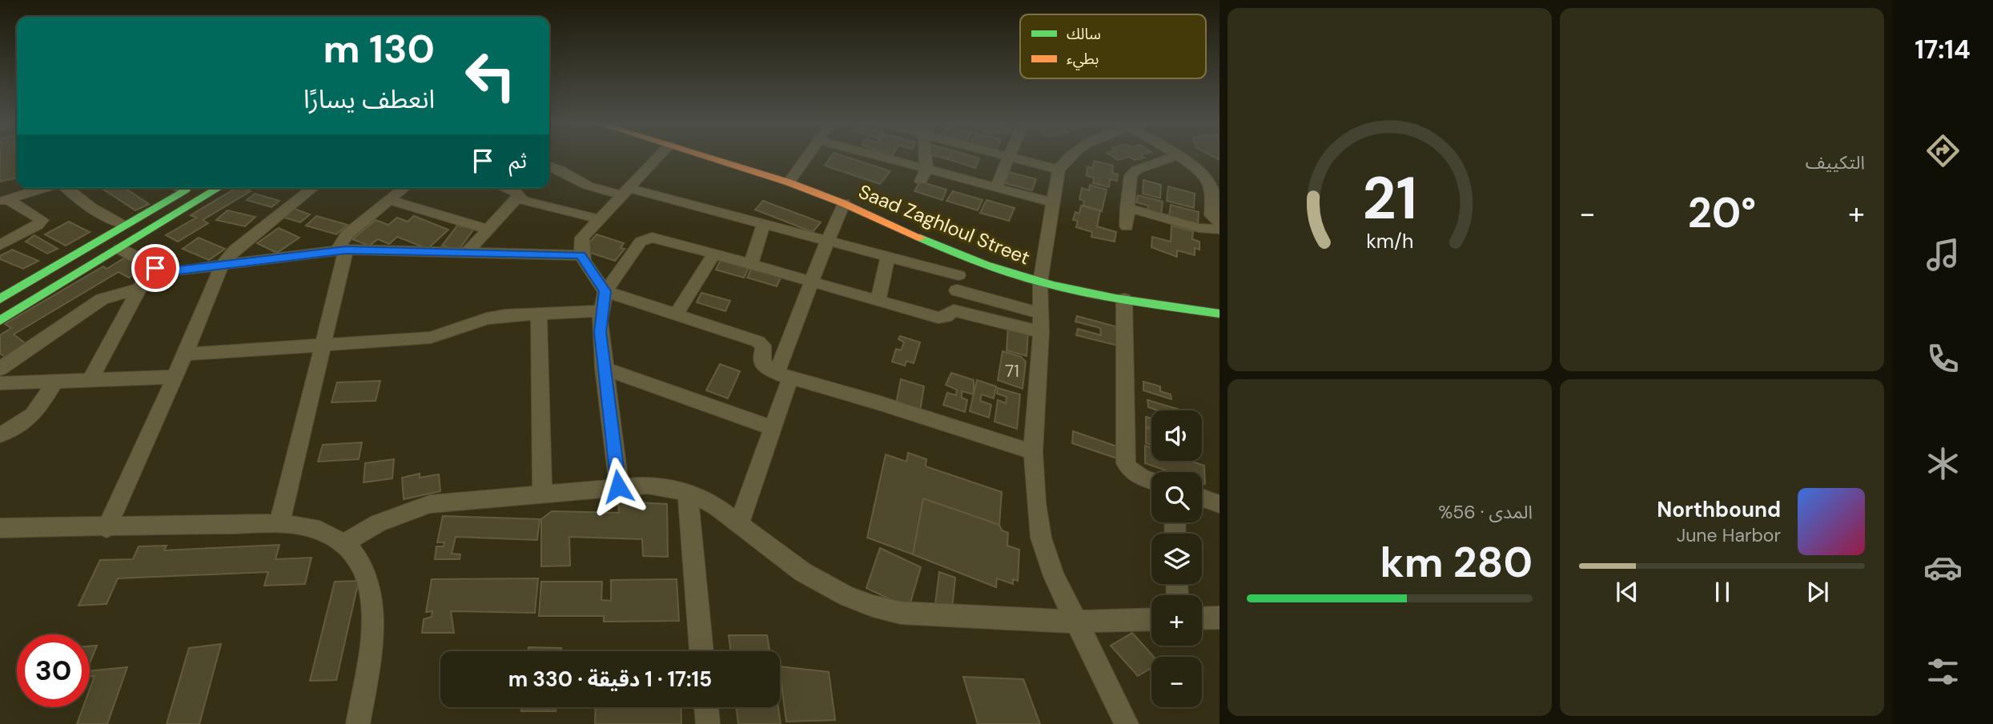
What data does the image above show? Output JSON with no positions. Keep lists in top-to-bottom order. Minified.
{"streets":{"street":["Saad Zaghloul Street"]},"house_numbers":["71"],"legend":["سالك","بطيء"],"page":{"tabs":"17:14","tile":["التكييف",["المدى · 56%","280 km"]],"turn":["130 m","انعطف يسارًا"],"then":"ثم","heat":["−","20°","+"],"map_buttons":["+","−"],"song":["Northbound","June Harbor"],"limit":"30","trip":"17:15 · 1 دقيقة · 330 m","gauge":["21","km/h"]}}
